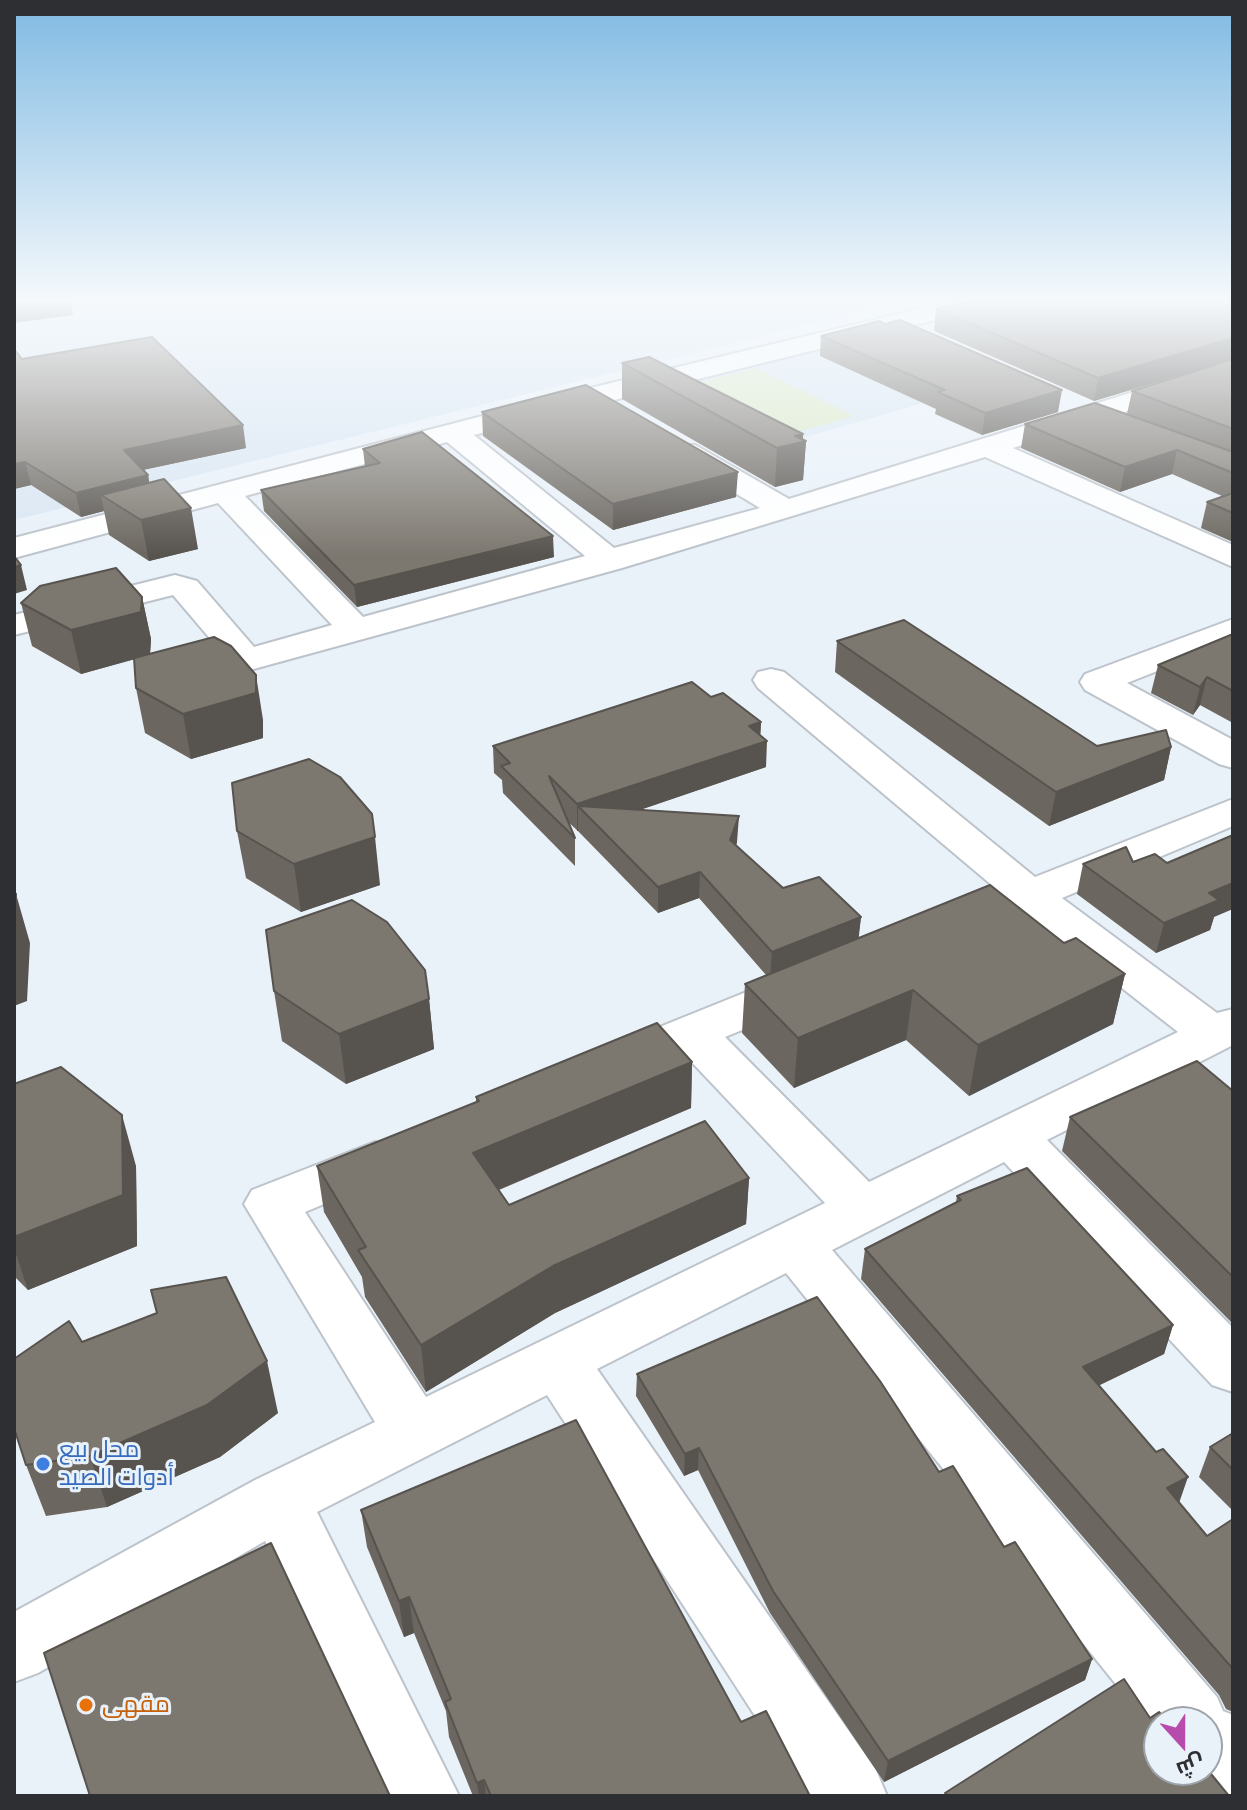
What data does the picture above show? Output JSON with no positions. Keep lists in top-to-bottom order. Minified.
{"places":["محل بيع أدوات الصيد","مقهى"],"north":"bottom"}
